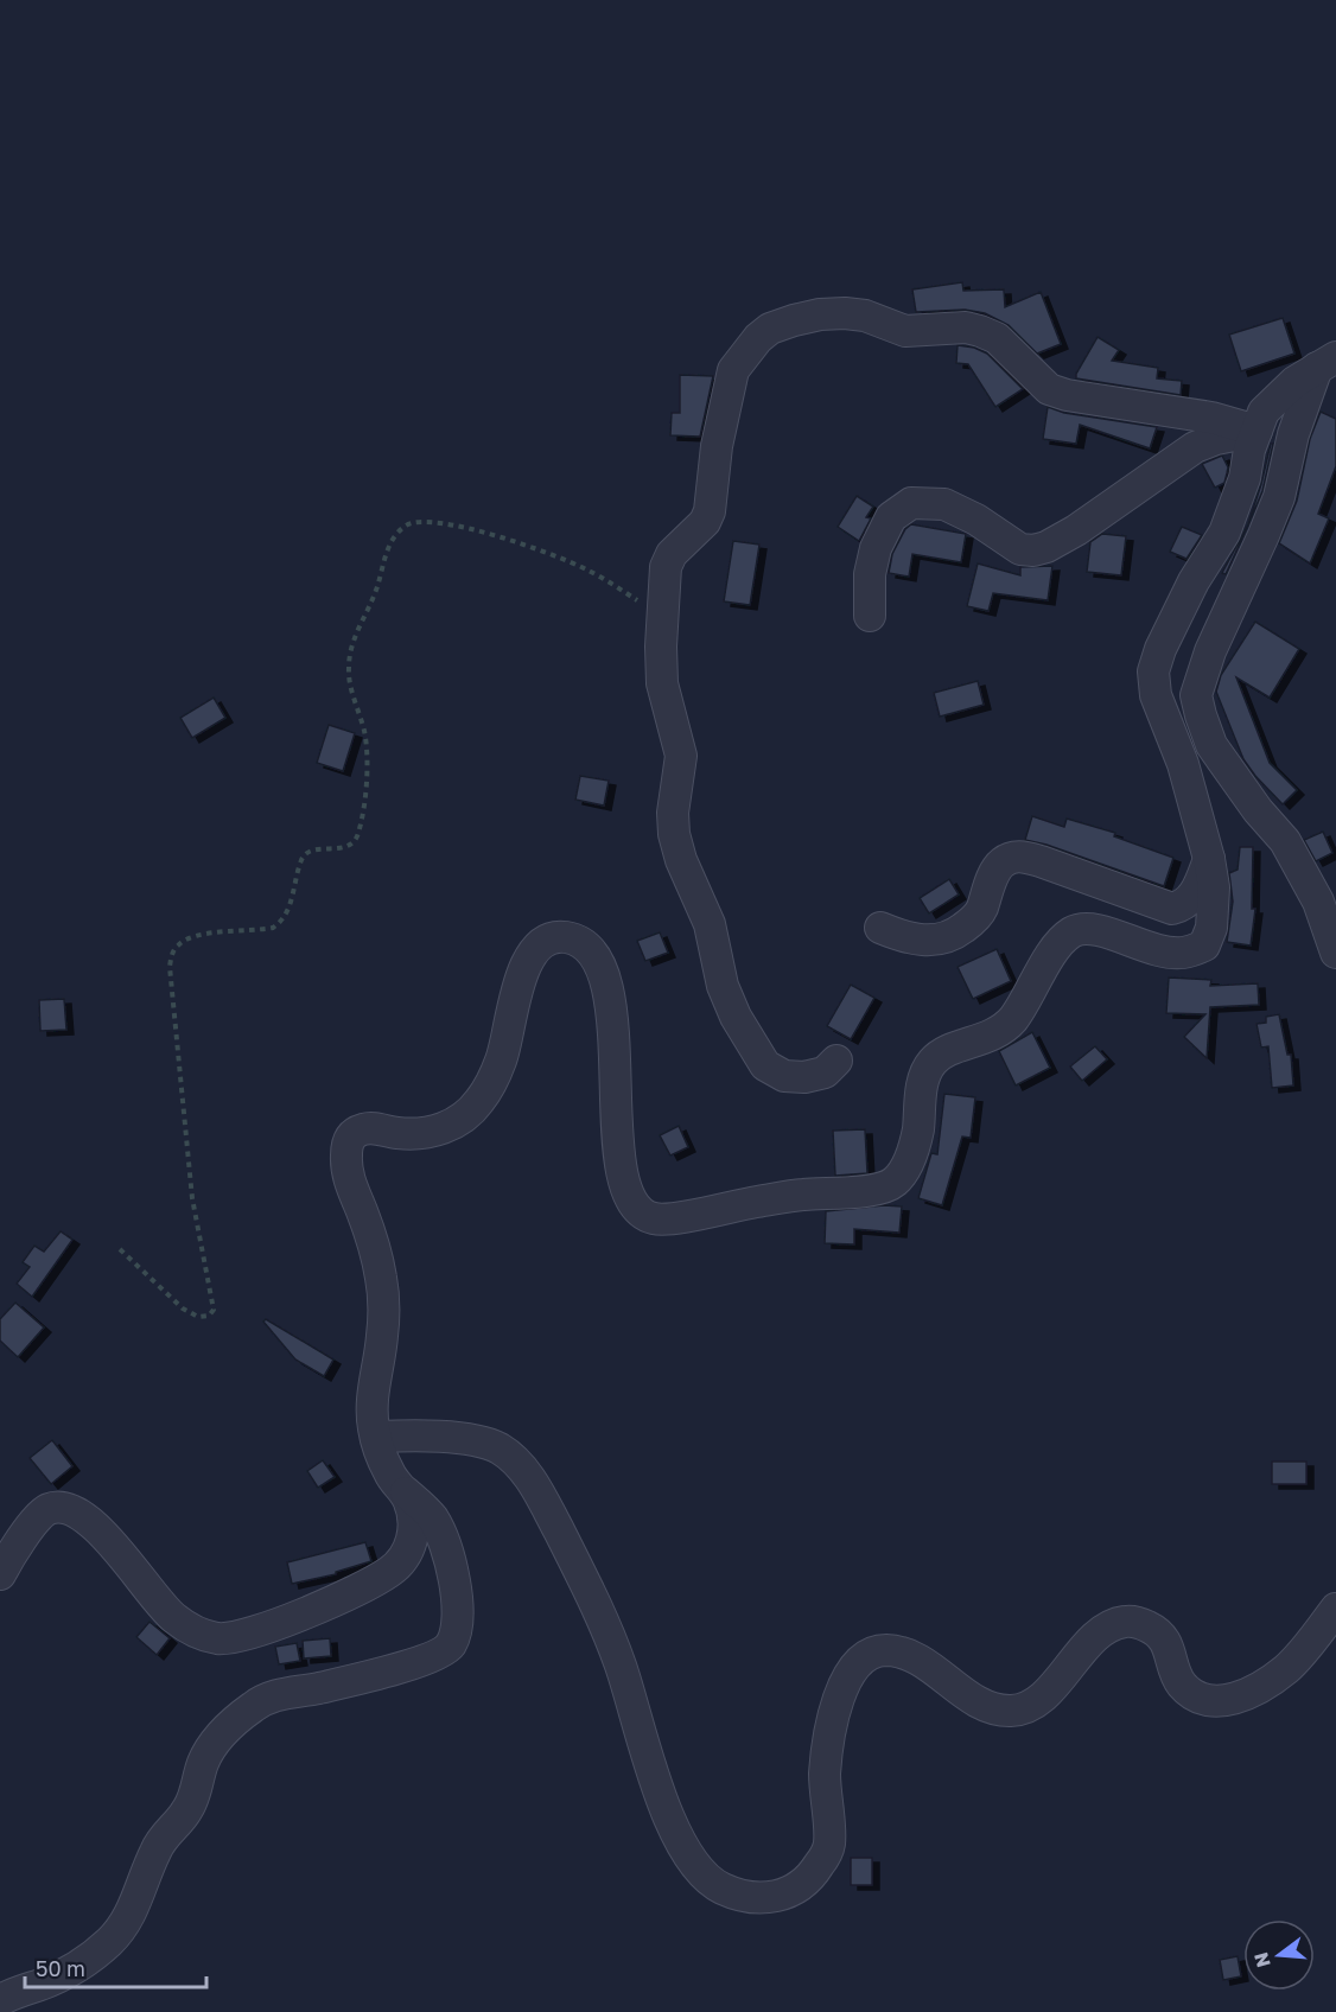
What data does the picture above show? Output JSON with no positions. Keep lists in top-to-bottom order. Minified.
{"scale_bar":"50 m","north":"left"}
